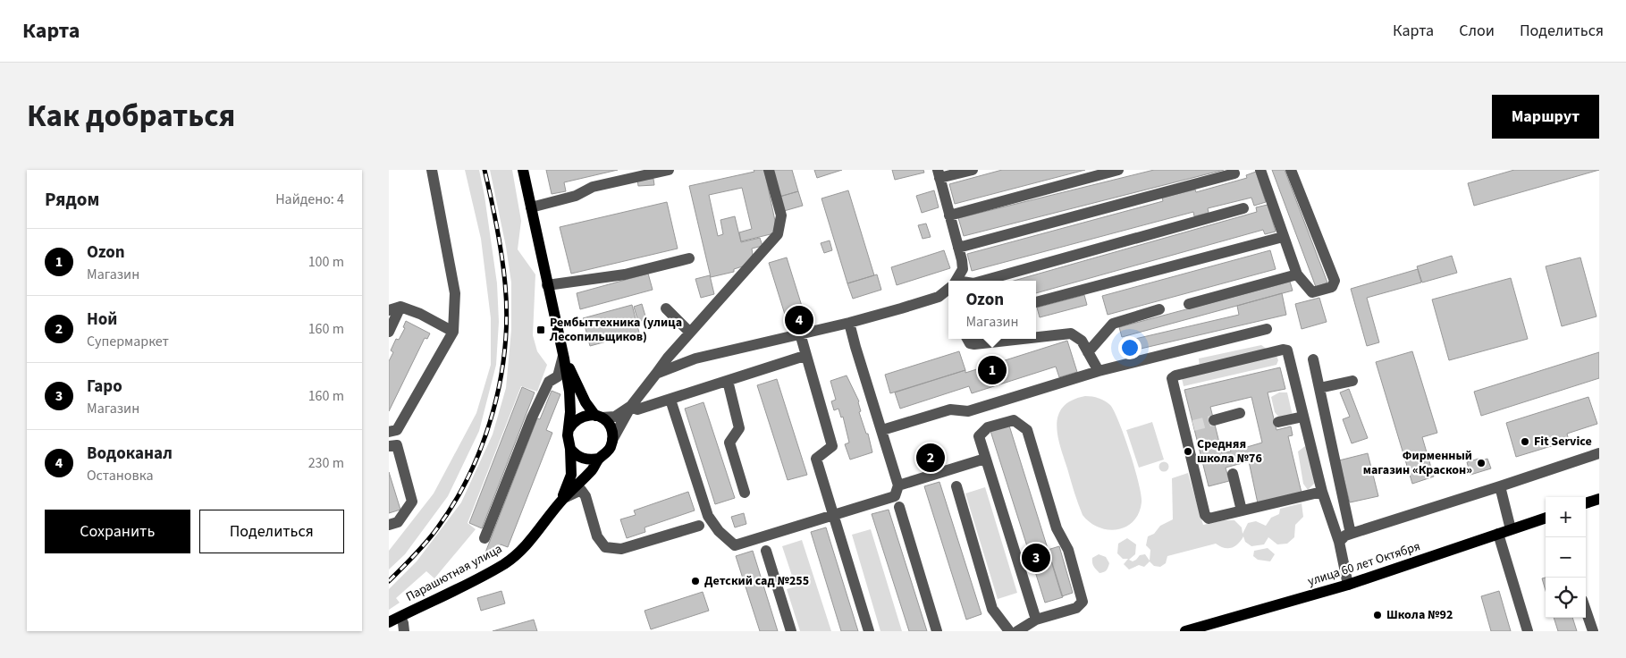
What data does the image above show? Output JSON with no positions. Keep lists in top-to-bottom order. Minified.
{"streets":{"main road":["улица 60 лет Октября","Парашютная улица"]},"places":{"transit":["Рембыттехника (улица Лесопильщиков)"],"other":["Fit Service","Средняя школа №76","Фирменный магазин «Краскон»","Детский сад №255","Школа №92"]},"page":{"header":"Карта","nav":["Карта","Слои","Поделиться"],"title":"Как добраться","buttons":["Маршрут",["Сохранить","Поделиться"]],"heading":["Рядом","Найдено: 4"],"list":[{"mark":"1","name":"Ozon","note":"Магазин","value":"100 m"},{"mark":"2","name":"Ной","note":"Супермаркет","value":"160 m"},{"mark":"3","name":"Гаро","note":"Магазин","value":"160 m"},{"mark":"4","name":"Водоканал","note":"Остановка","value":"230 m"}],"popup":["Ozon","Магазин"],"pins":["4","1","2","3"],"map_buttons":["+","−"]}}
